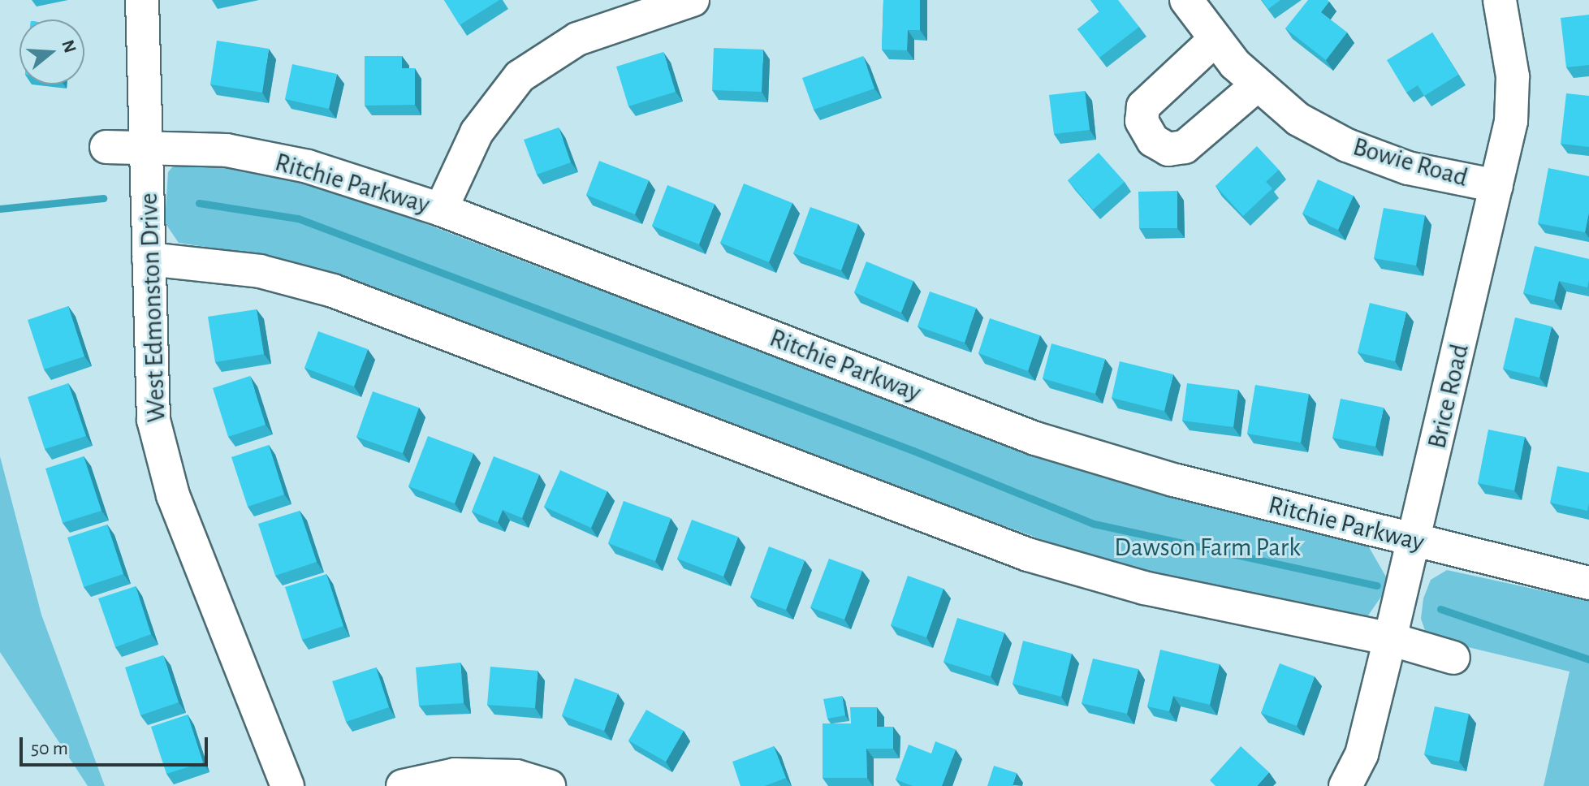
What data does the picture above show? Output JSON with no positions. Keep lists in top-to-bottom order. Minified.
{"streets":{"street":["Bowie Road","Ritchie Parkway","West Edmonston Drive","Brice Road"]},"crossings":[["Bowie Road","Brice Road"],["Ritchie Parkway","West Edmonston Drive"],["Ritchie Parkway","Brice Road"]],"parks":["Dawson Farm Park"],"scale_bar":"50 m","north":"right"}
